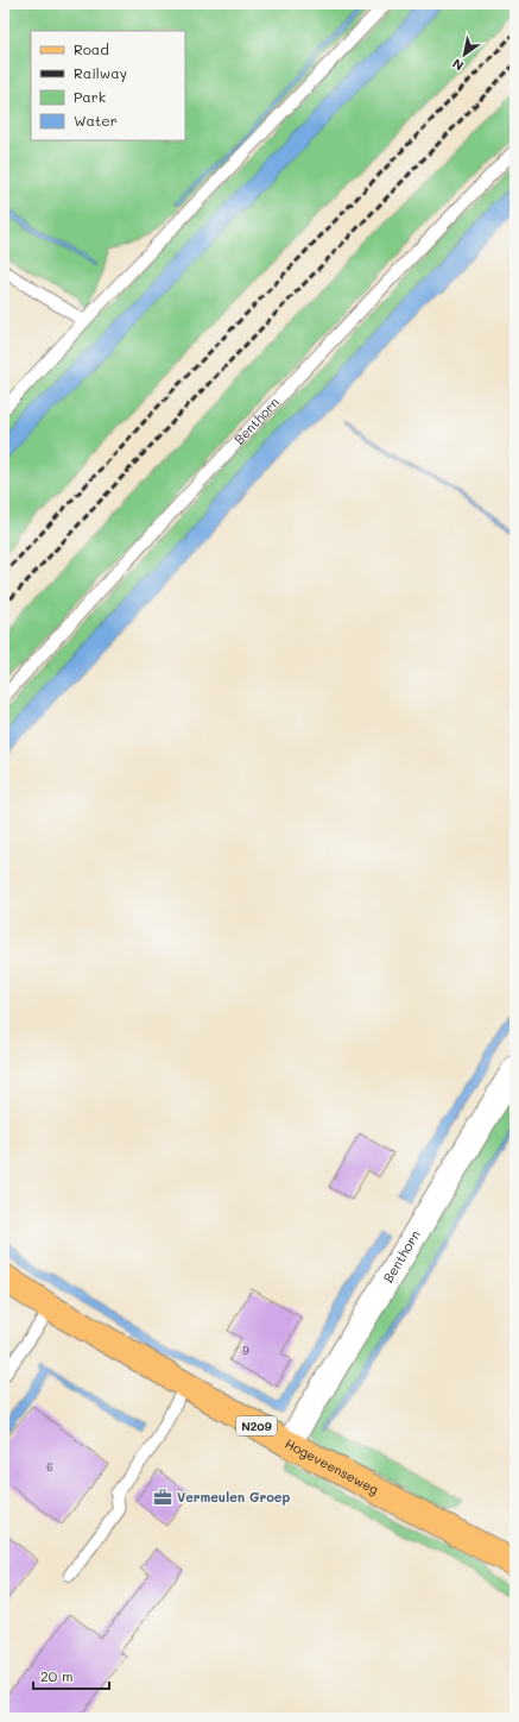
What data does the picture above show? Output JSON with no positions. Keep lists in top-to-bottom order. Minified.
{"streets":{"main road":["N209","Hogeveenseweg"],"street":["Benthorn"]},"crossings":[["Benthorn","Hogeveenseweg"]],"places":{"office":["Vermeulen Groep"]},"house_numbers":["9","6"],"legend":["Road","Railway","Park","Water"],"scale_bar":"20 m","north":"bottom left"}
